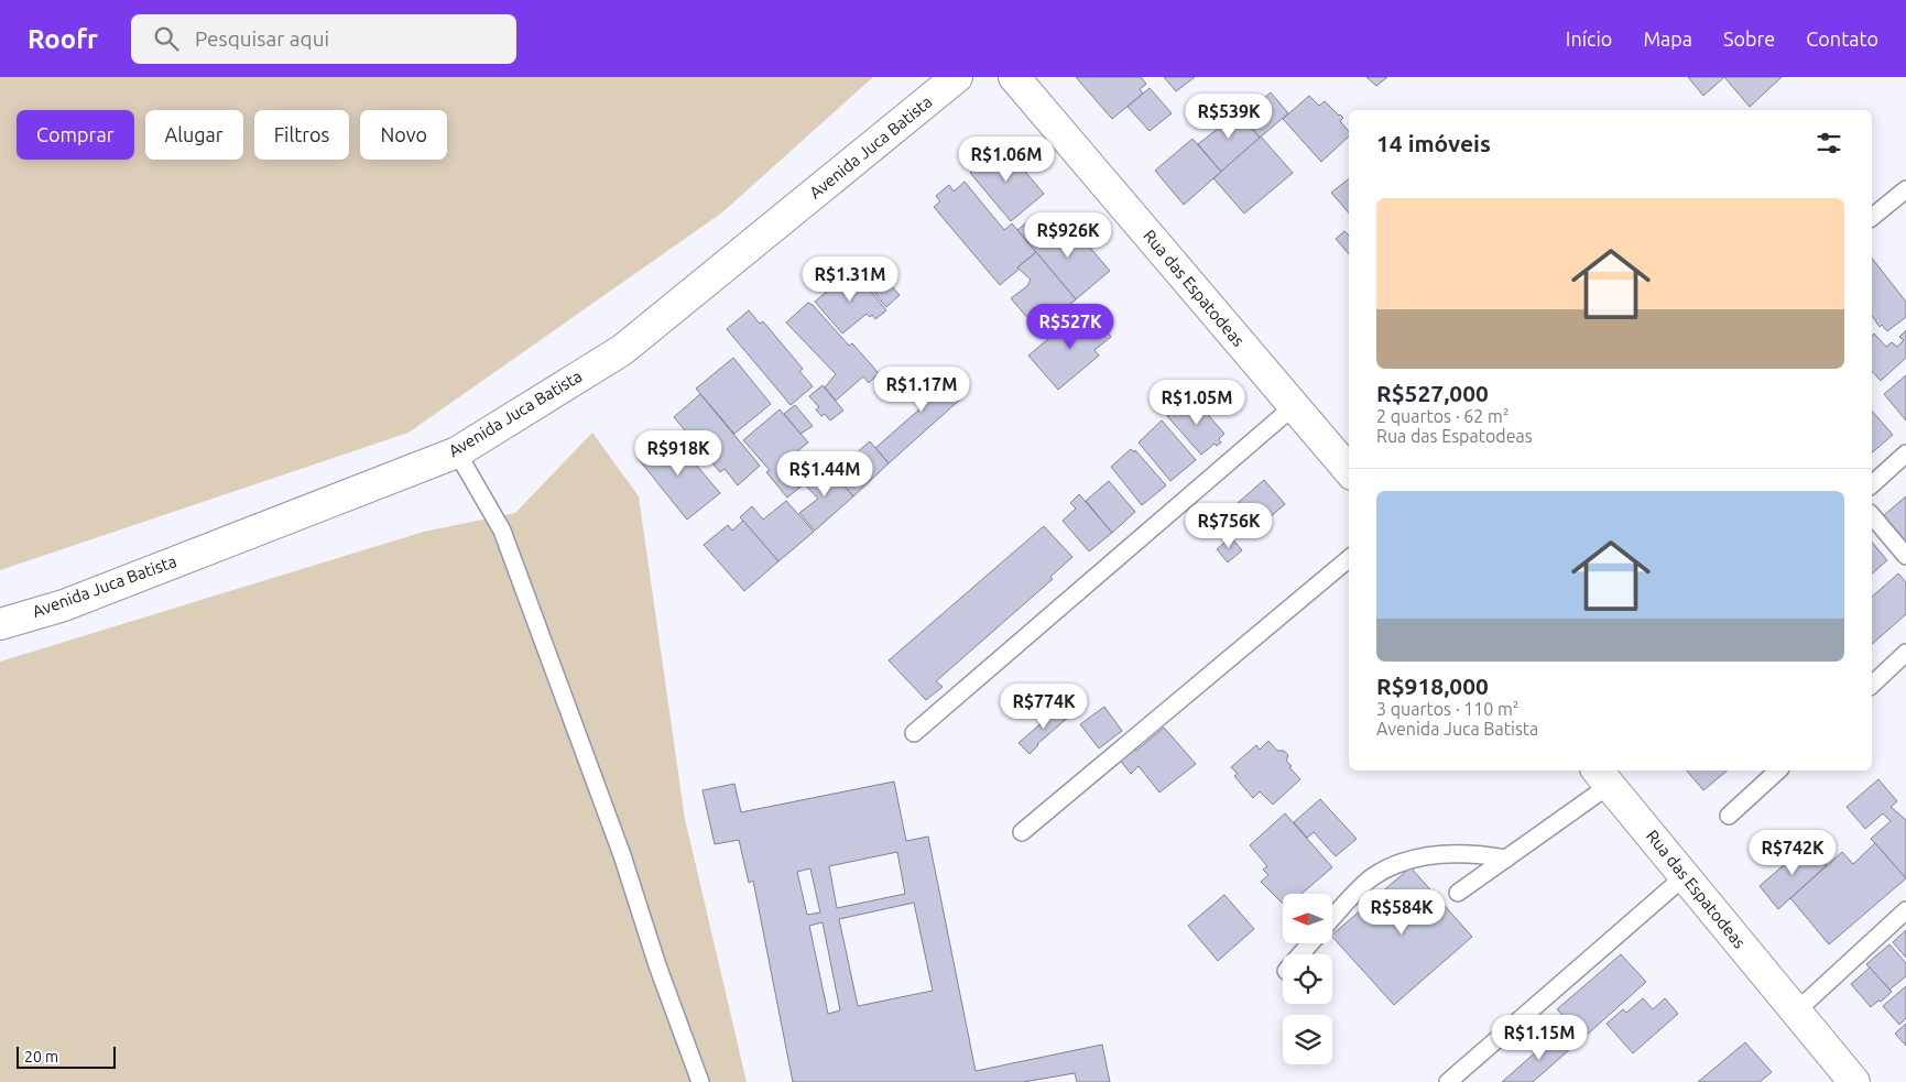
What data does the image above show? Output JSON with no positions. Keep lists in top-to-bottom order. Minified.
{"streets":{"main road":["Avenida Juca Batista","Rua das Espatodeas"]},"scale_bar":"20 m","north":"left","page":{"header":"Roofr","search":"Pesquisar aqui","nav":["Início","Mapa","Sobre","Contato"],"price":["R$539K","R$1.06M","R$926K","R$1.31M","R$527K","R$1.17M","R$1.05M","R$918K","R$1.44M","R$756K","R$774K","R$742K","R$584K","R$1.15M"],"chip":["Comprar","Alugar","Filtros","Novo"],"heading":"14 imóveis","list":[{"name":"R$527,000","note":"2 quartos · 62 m² · Rua das Espatodeas"},{"name":"R$918,000","note":"3 quartos · 110 m² · Avenida Juca Batista"}],"scale":"20 m"}}
